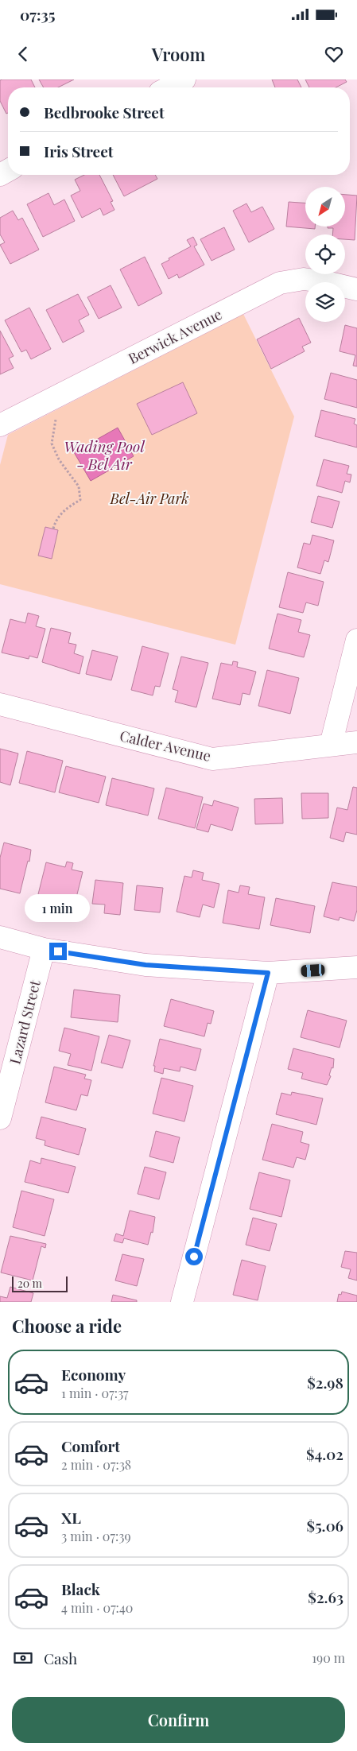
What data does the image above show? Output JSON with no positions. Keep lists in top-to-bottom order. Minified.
{"streets":{"street":["Berwick Avenue","Calder Avenue","Lazard Street"]},"water":["Wading Pool - Bel Air"],"parks":["Bel-Air Park"],"scale_bar":"20 m","north":"bottom left","page":{"status":"07:35","header":"Vroom","banner":["Bedbrooke Street","Iris Street"],"bubble":"1 min","scale":"20 m","heading":"Choose a ride","list":[{"name":"Economy","note":"1 min · 07:37","value":"$2.98"},{"name":"Comfort","note":"2 min · 07:38","value":"$4.02"},{"name":"XL","note":"3 min · 07:39","value":"$5.06"},{"name":"Black","note":"4 min · 07:40","value":"$2.63"}],"pay":["Cash","190 m"],"buttons":"Confirm"}}
